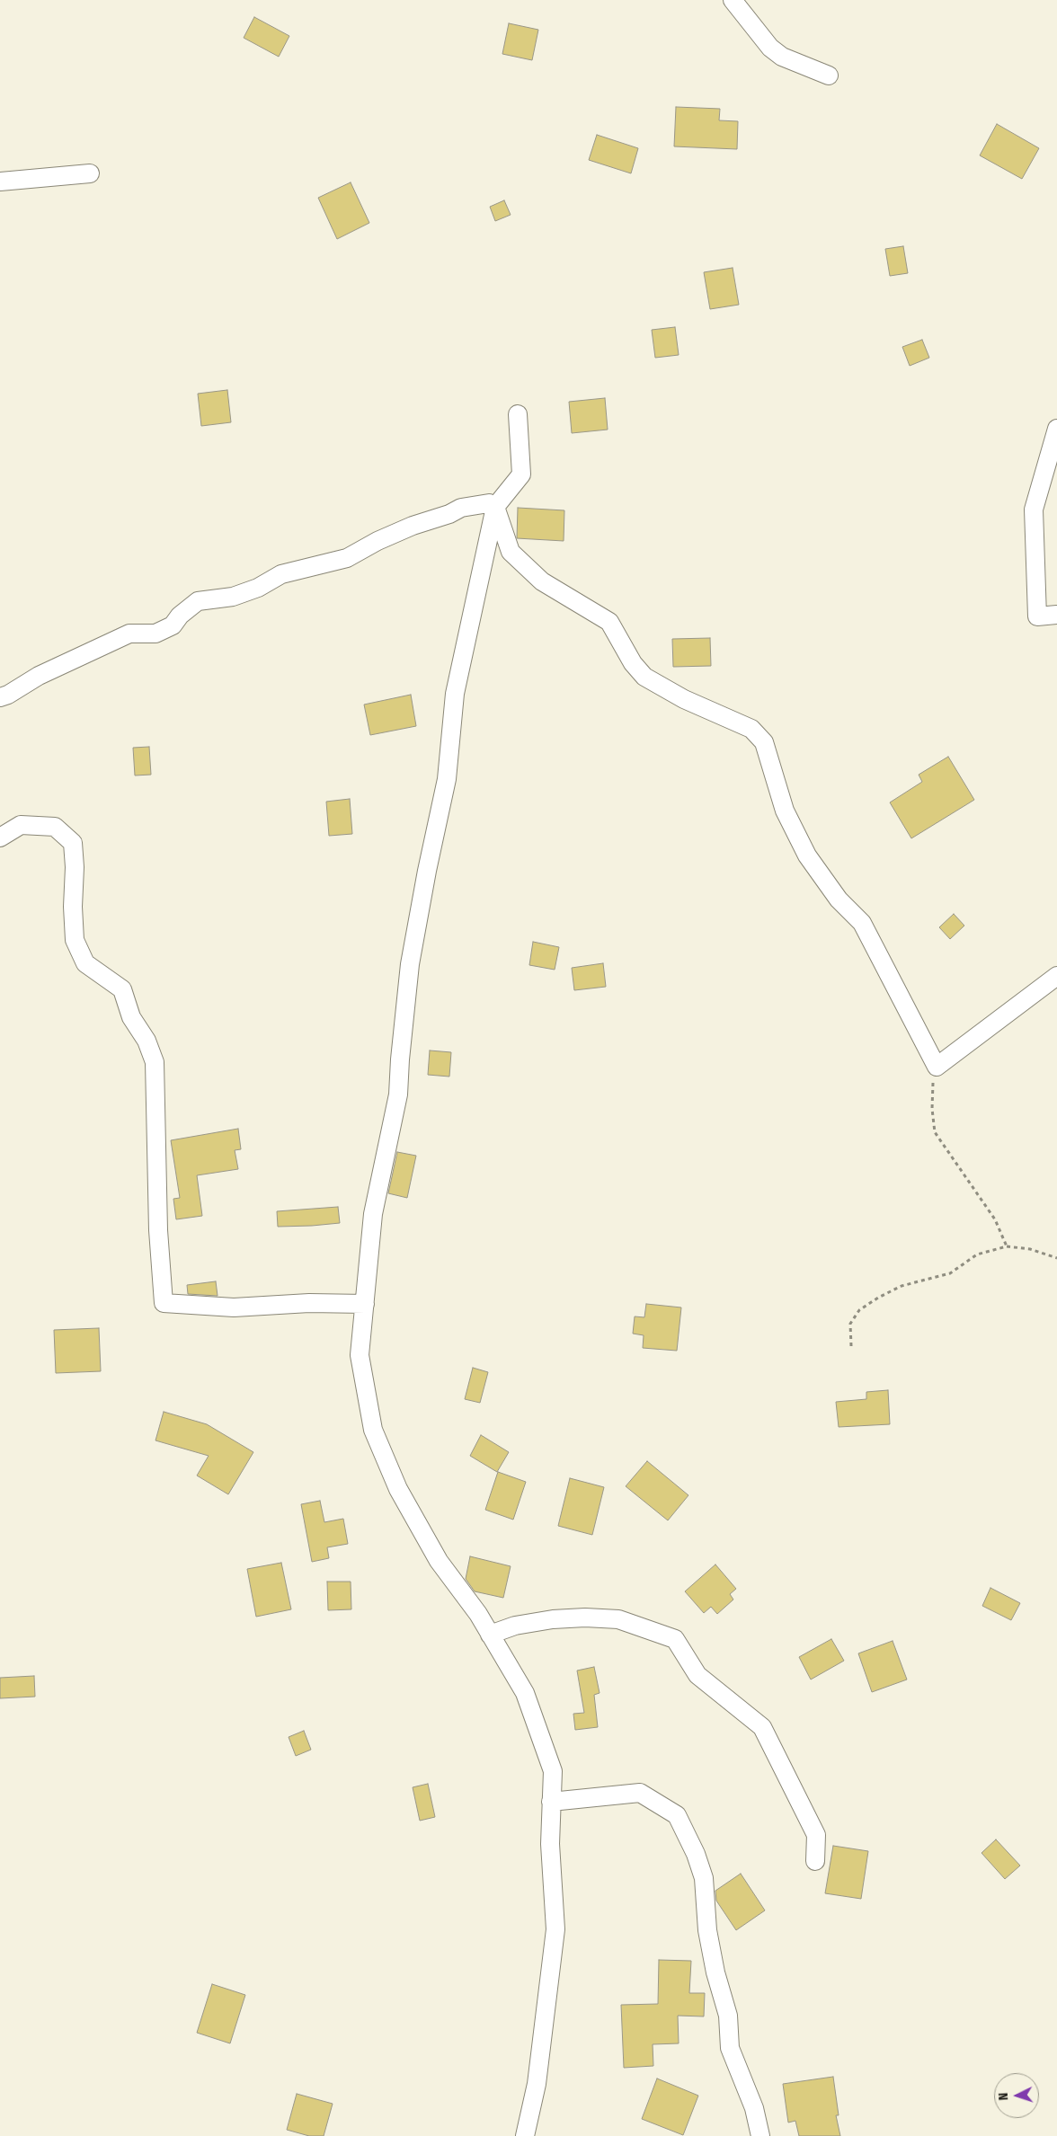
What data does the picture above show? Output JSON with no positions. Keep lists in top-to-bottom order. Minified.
{"north":"left"}
